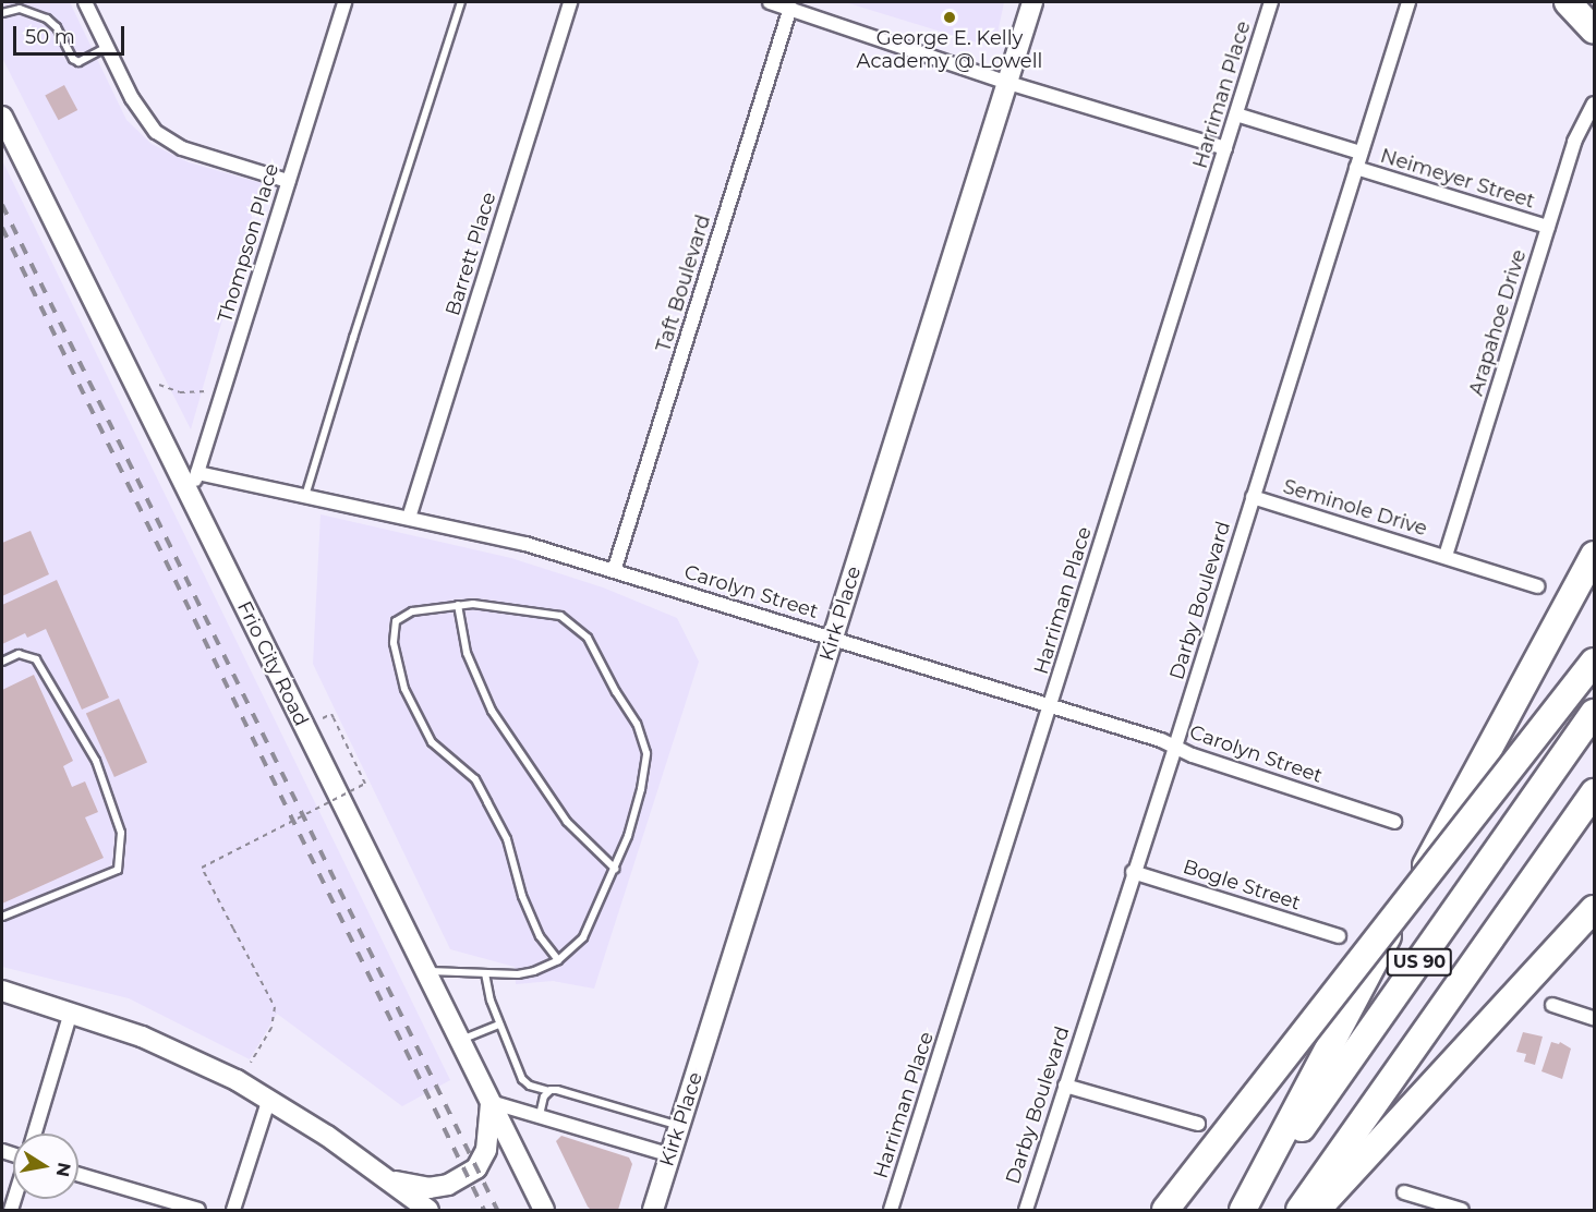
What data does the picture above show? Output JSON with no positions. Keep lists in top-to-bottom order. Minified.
{"streets":{"highway":["US 90"],"main road":["Kirk Place","Frio City Road"],"street":["Harriman Place","Neimeyer Street","Thompson Place","Barrett Place","Taft Boulevard","Arapahoe Drive","Seminole Drive","Carolyn Street","Darby Boulevard","Bogle Street"]},"crossings":[["Harriman Place","Neimeyer Street"],["Harriman Place","Carolyn Street"],["Neimeyer Street","Arapahoe Drive"],["Neimeyer Street","Darby Boulevard"],["Thompson Place","Carolyn Street"],["Thompson Place","Frio City Road"],["Barrett Place","Carolyn Street"],["Taft Boulevard","Carolyn Street"],["Arapahoe Drive","Seminole Drive"],["Seminole Drive","Darby Boulevard"],["Carolyn Street","Darby Boulevard"],["Carolyn Street","Kirk Place"],["Darby Boulevard","Bogle Street"]],"places":["George E. Kelly Academy @ Lowell"],"scale_bar":"50 m","north":"right"}
